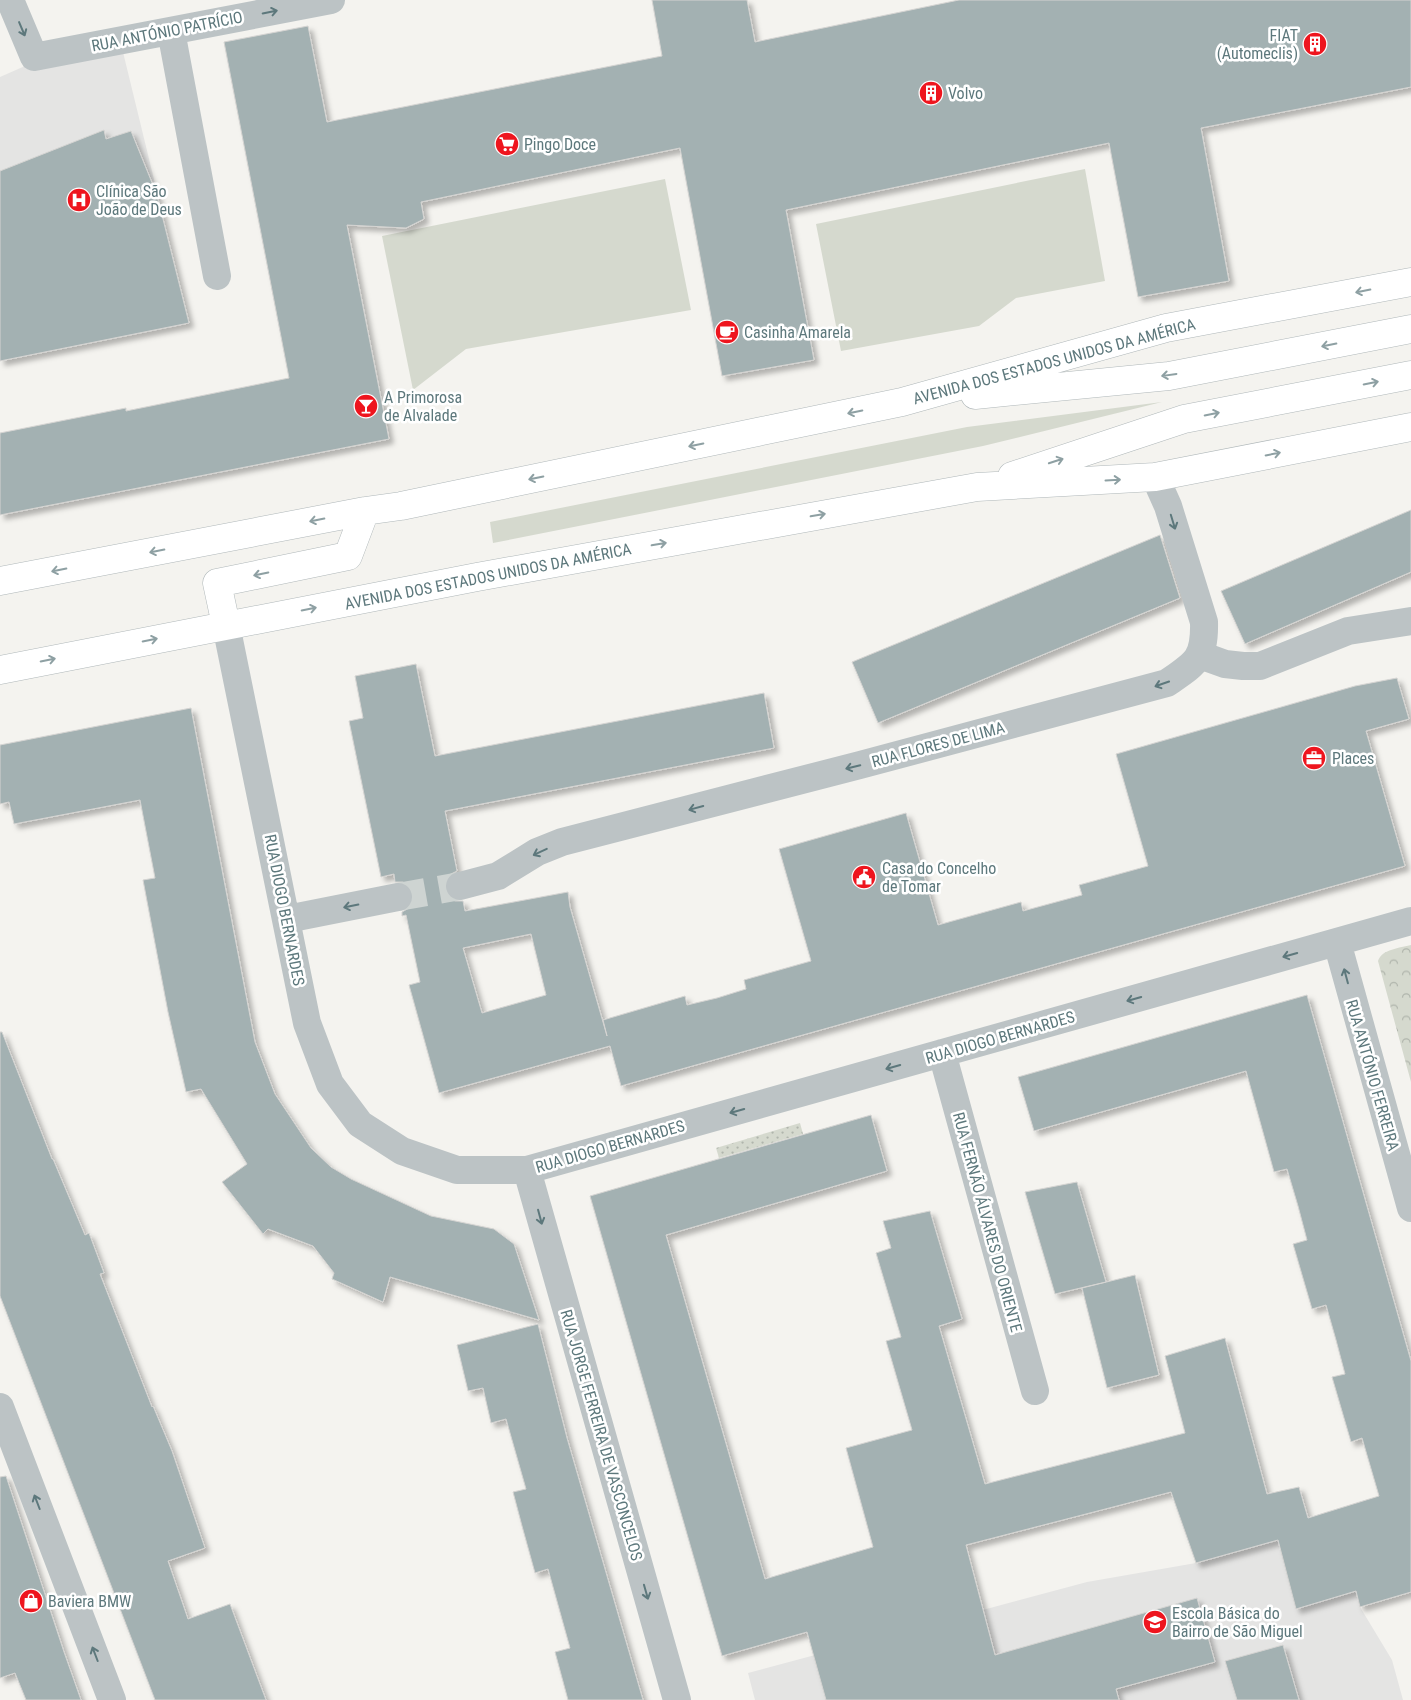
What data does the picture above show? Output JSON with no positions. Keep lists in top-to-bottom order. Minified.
{"streets":{"main road":["AVENIDA DOS ESTADOS UNIDOS DA AMÉRICA"],"street":["RUA ANTÓNIO PATRÍCIO","RUA FLORES DE LIMA","RUA DIOGO BERNARDES","RUA ANTÓNIO FERREIRA","RUA FERNÃO ÁLVARES DO ORIENTE","RUA JORGE FERREIRA DE VASCONCELOS"]},"crossings":[["AVENIDA DOS ESTADOS UNIDOS DA AMÉRICA","RUA DIOGO BERNARDES"],["RUA DIOGO BERNARDES","RUA ANTÓNIO FERREIRA"],["RUA DIOGO BERNARDES","RUA FERNÃO ÁLVARES DO ORIENTE"],["RUA DIOGO BERNARDES","RUA JORGE FERREIRA DE VASCONCELOS"]],"one_way":["RUA ANTÓNIO PATRÍCIO","RUA FLORES DE LIMA","RUA DIOGO BERNARDES","RUA ANTÓNIO FERREIRA","RUA JORGE FERREIRA DE VASCONCELOS"],"places":{"building":["FIAT (Automeclis)","Volvo"],"supermarket":["Pingo Doce"],"hospital":["Clínica São João de Deus"],"cafe":["Casinha Amarela"],"bar":["A Primorosa de Alvalade"],"office":["Places"],"public building":["Casa do Concelho de Tomar"],"shop":["Baviera BMW"],"school or university":["Escola Básica do Bairro de São Miguel"]}}
